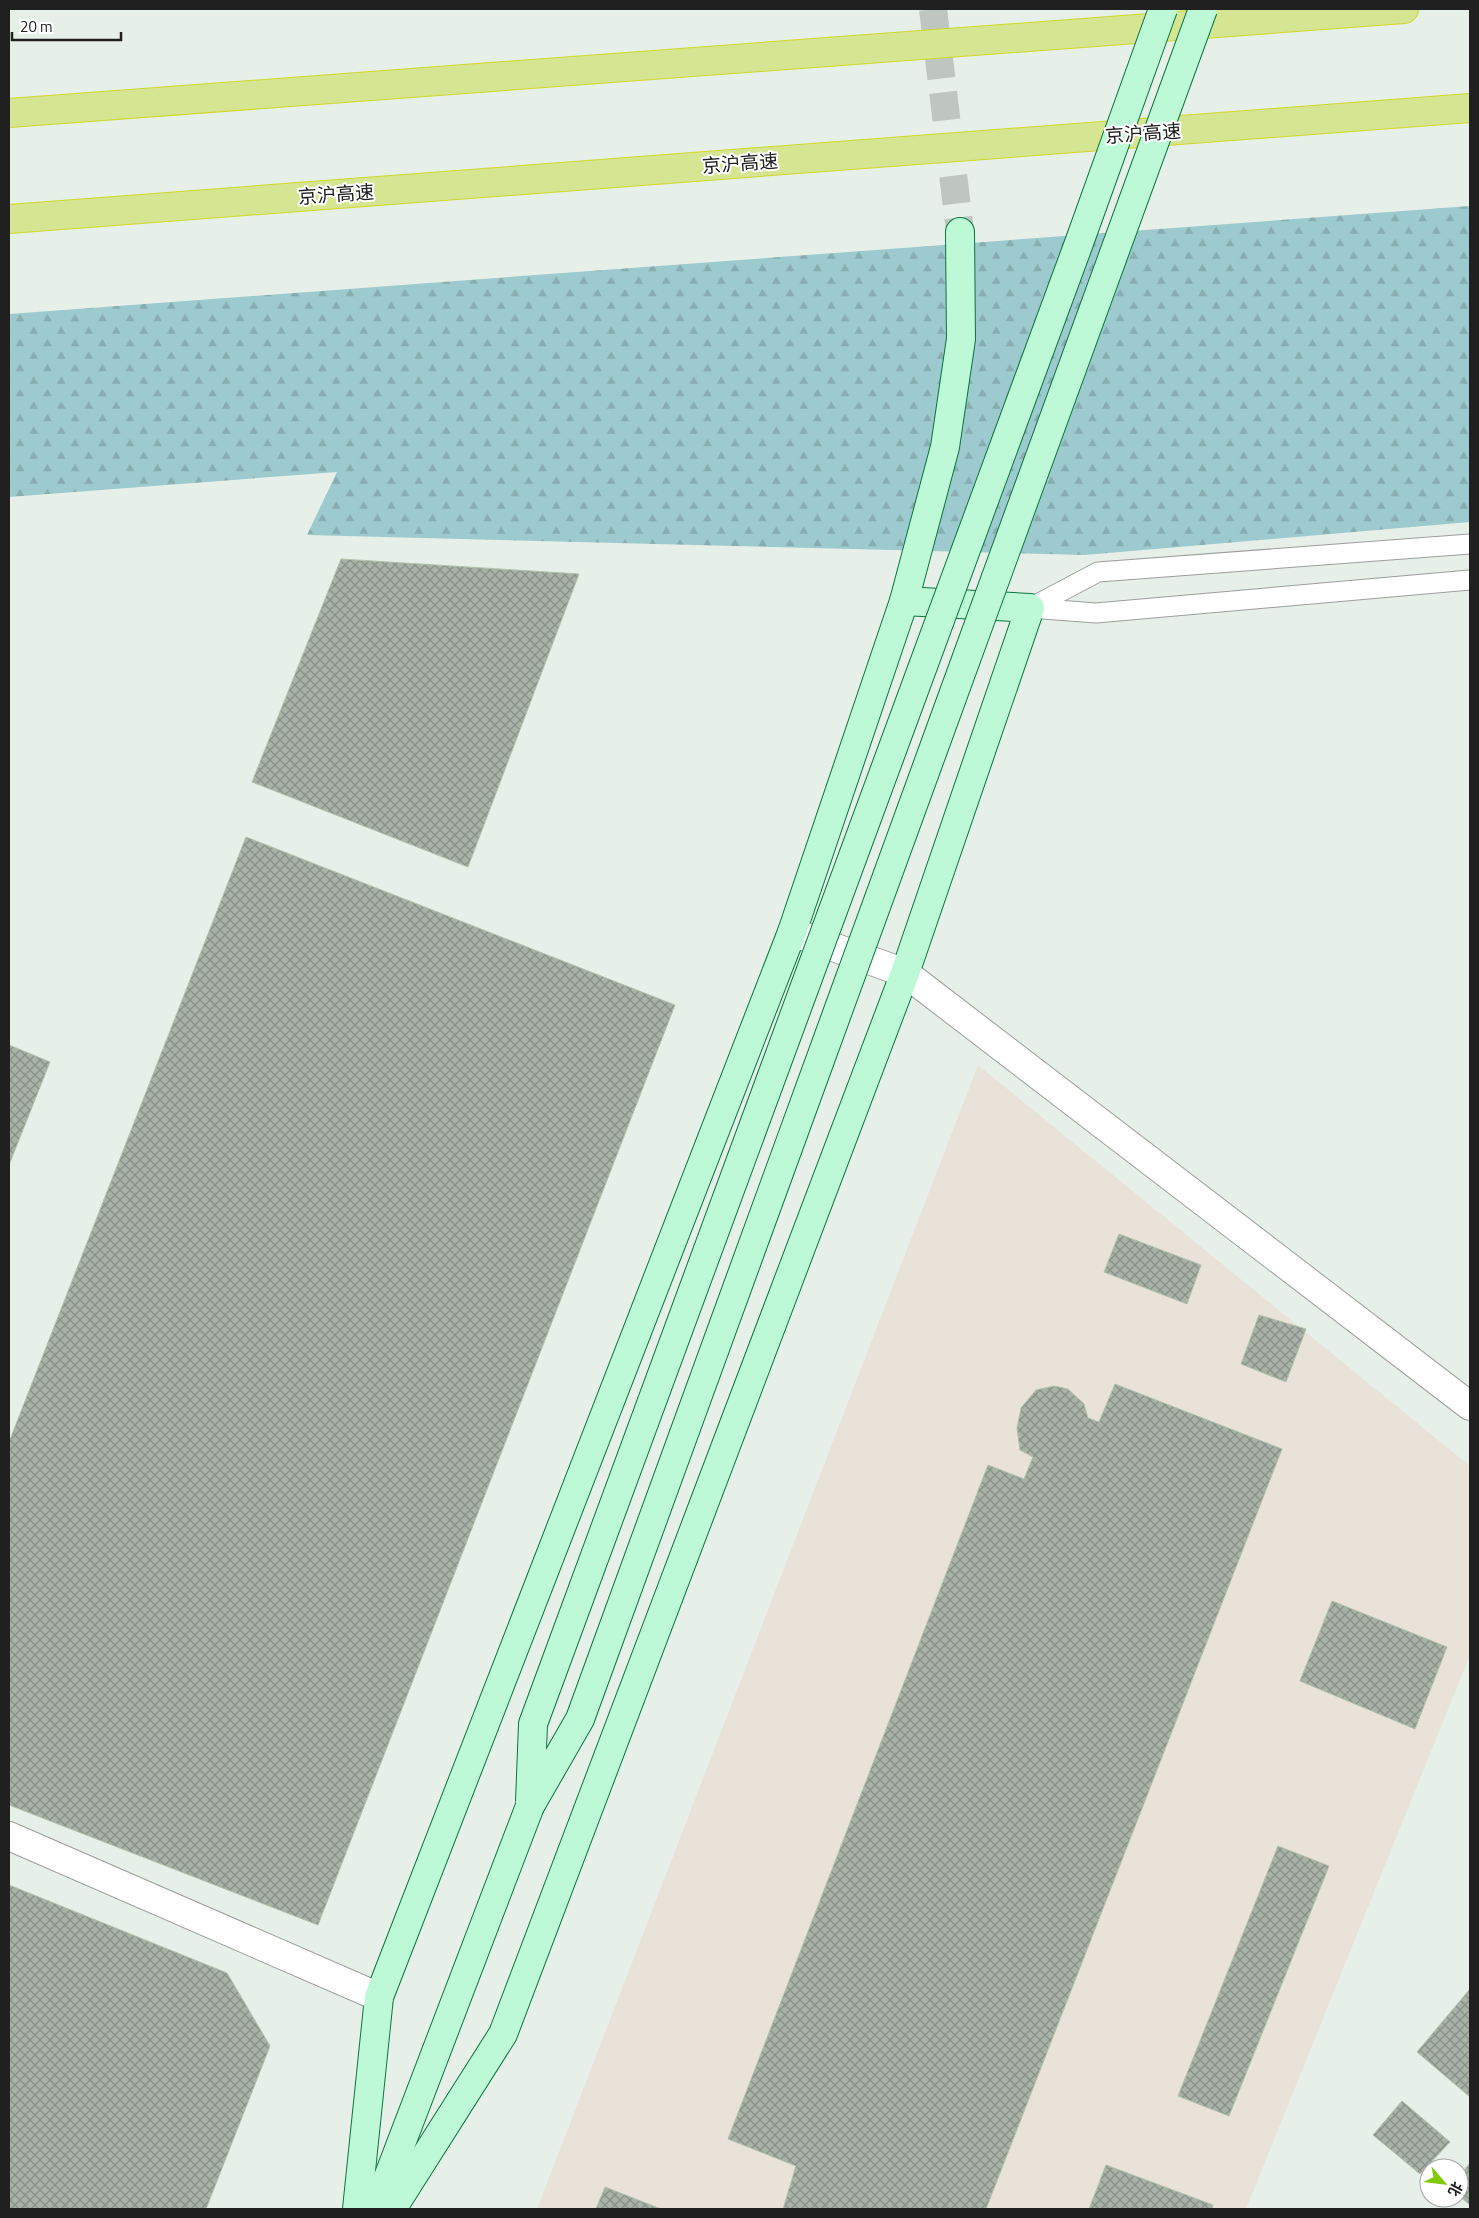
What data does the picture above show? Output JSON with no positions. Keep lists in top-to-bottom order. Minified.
{"streets":{"highway":["京沪高速"]},"scale_bar":"20 m","north":"bottom right"}
